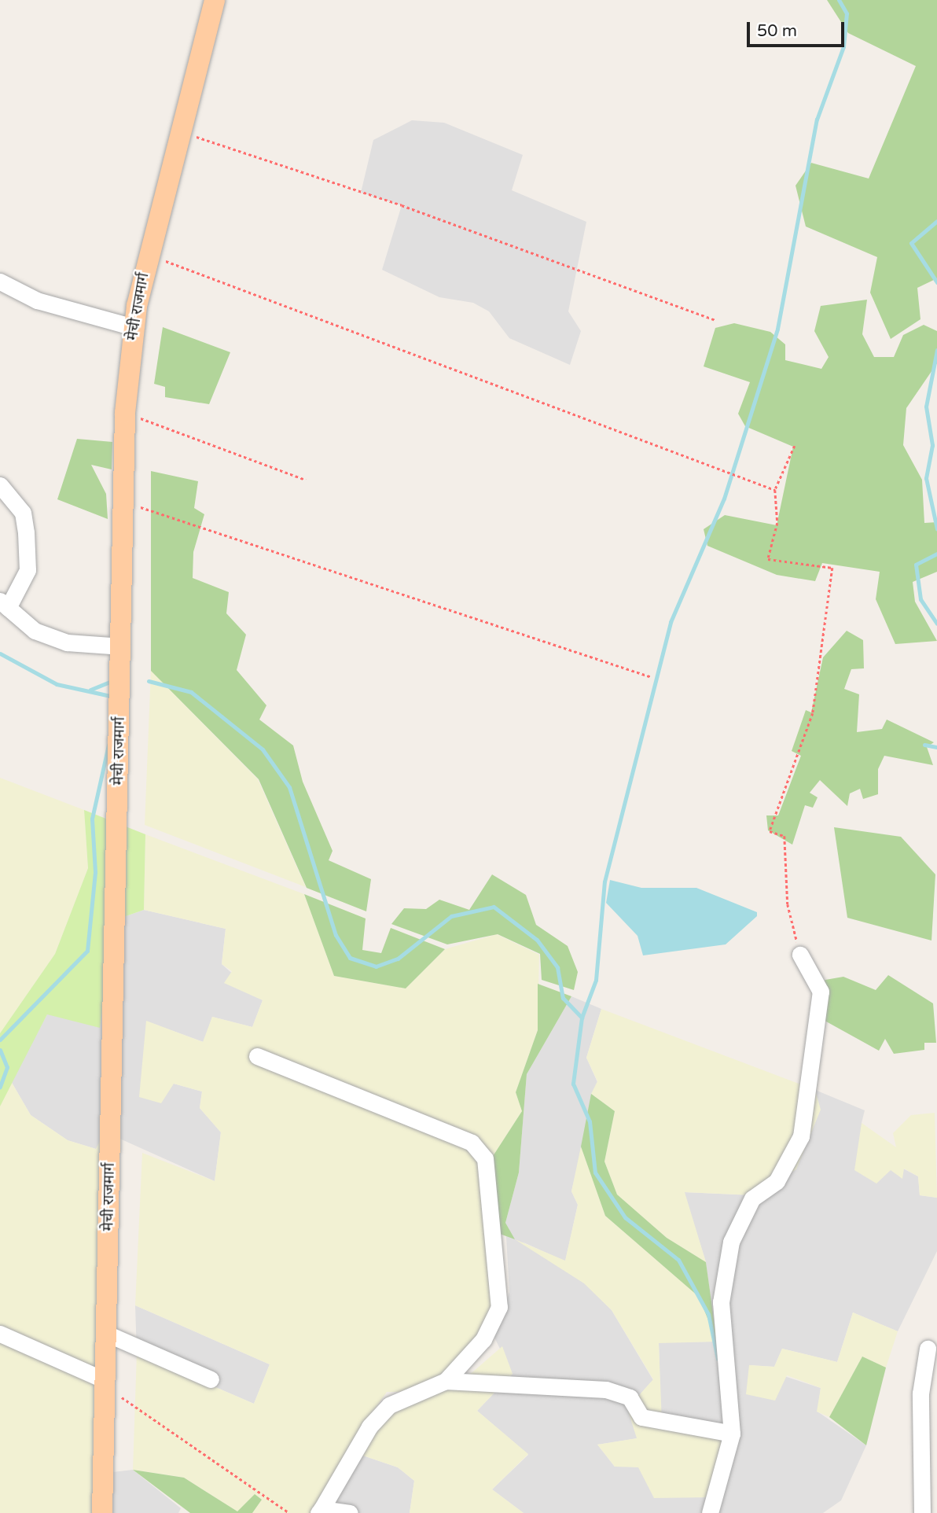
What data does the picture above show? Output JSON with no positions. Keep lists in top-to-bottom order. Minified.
{"streets":{"main road":["मेची राजमार्ग"]},"scale_bar":"50 m"}
